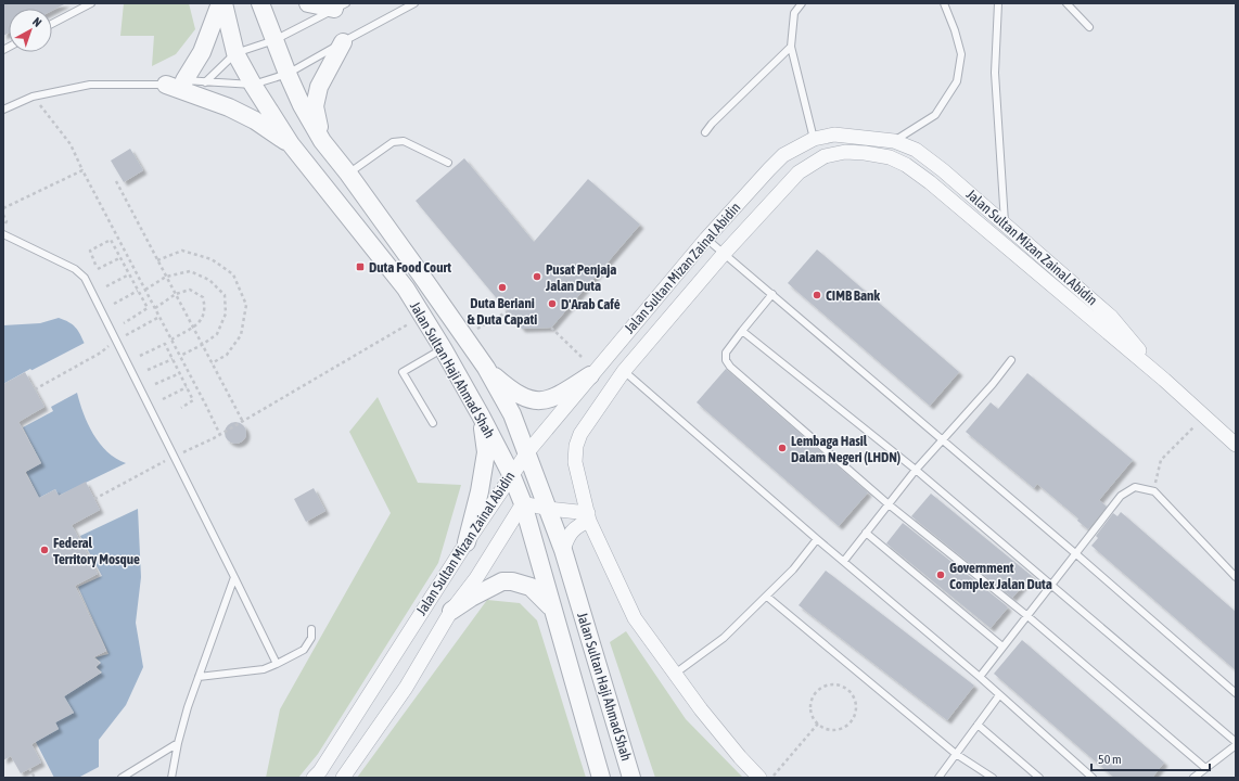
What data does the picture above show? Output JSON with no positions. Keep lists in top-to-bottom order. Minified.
{"streets":{"street":["Jalan Sultan Mizan Zainal Abidin","Jalan Sultan Haji Ahmad Shah"]},"crossings":[["Jalan Sultan Mizan Zainal Abidin","Jalan Sultan Haji Ahmad Shah"]],"places":{"transit":["Duta Food Court"],"other":["Pusat Penjaja Jalan Duta","Duta Beriani & Duta Capati","CIMB Bank","D'Arab Café","Lembaga Hasil Dalam Negeri (LHDN)","Federal Territory Mosque","Government Complex Jalan Duta"]},"scale_bar":"50 m","north":"top right"}
